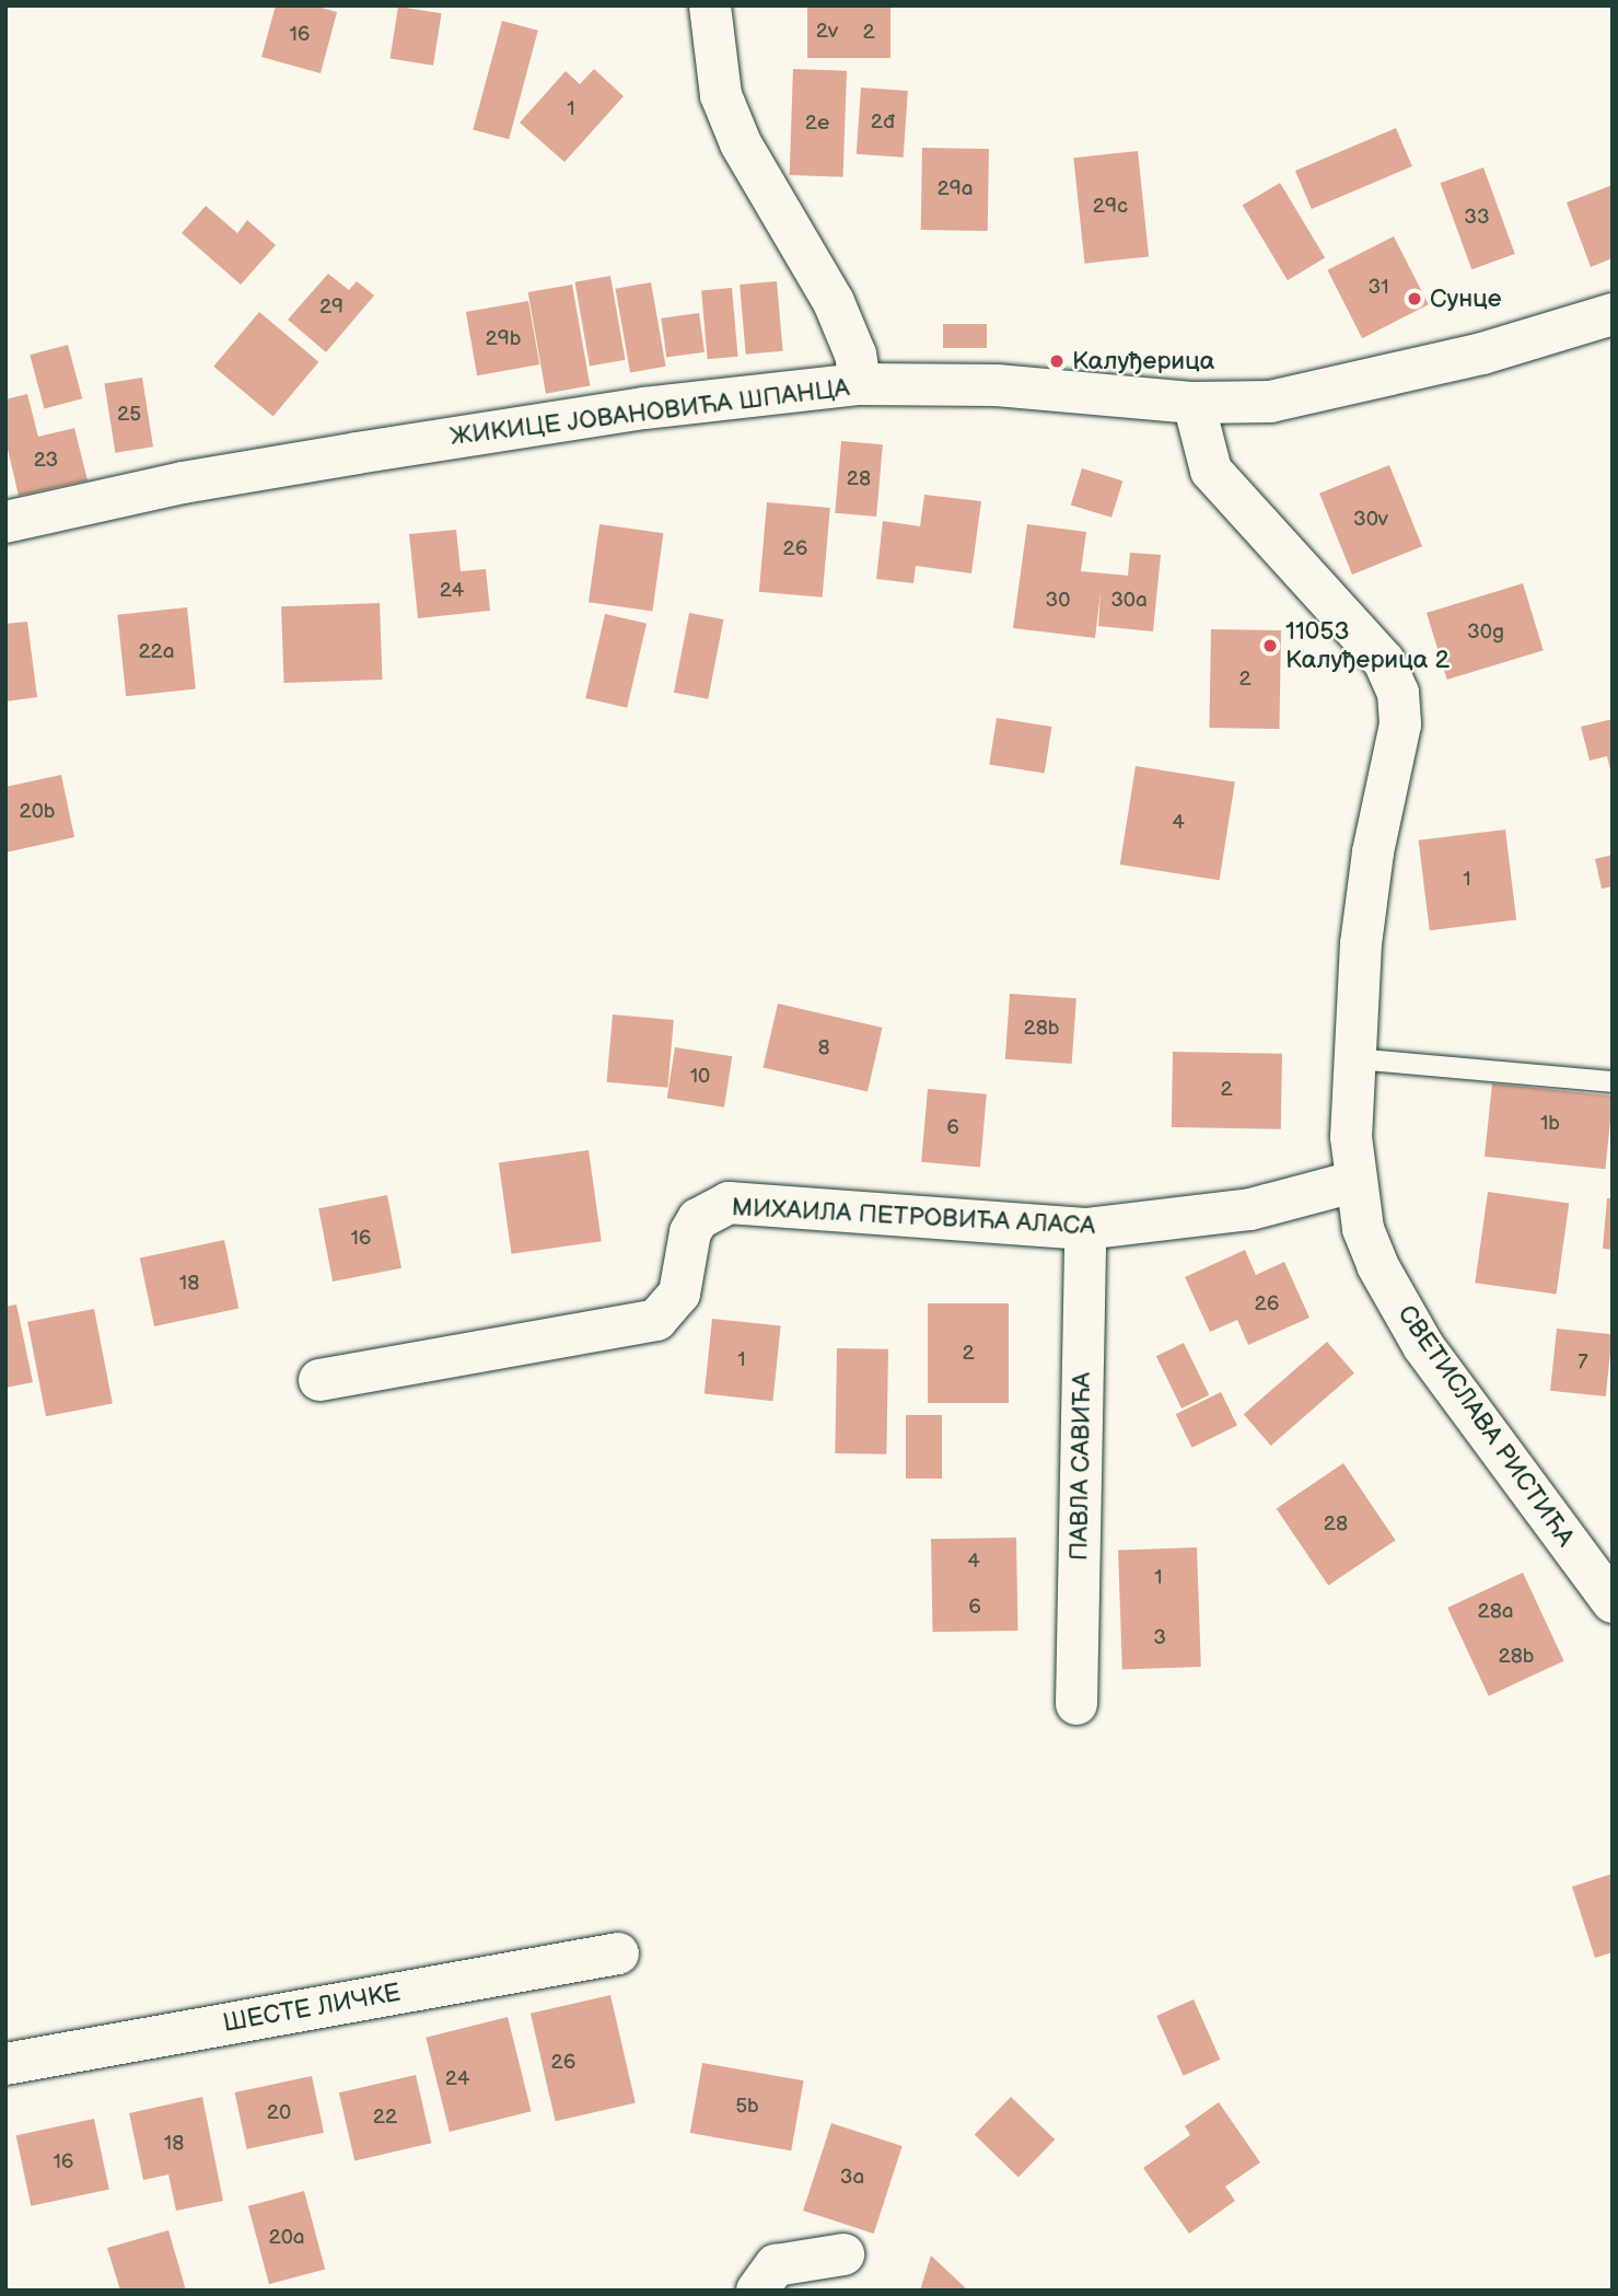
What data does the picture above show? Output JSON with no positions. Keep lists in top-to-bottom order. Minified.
{"streets":{"street":["ЖИКИЦЕ ЈОВАНОВИЋА ШПАНЦА","МИХАИЛА ПЕТРОВИЋА АЛАСА","СВЕТИСЛАВА РИСТИЋА","ПАВЛА САВИЋА","ШЕСТЕ ЛИЧКЕ"]},"crossings":[["ЖИКИЦЕ ЈОВАНОВИЋА ШПАНЦА","СВЕТИСЛАВА РИСТИЋА"],["МИХАИЛА ПЕТРОВИЋА АЛАСА","СВЕТИСЛАВА РИСТИЋА"],["МИХАИЛА ПЕТРОВИЋА АЛАСА","ПАВЛА САВИЋА"]],"places":["Сунце","Калуђерица","11053 Калуђерица 2"],"house_numbers":["2v","2","16","1","2đ","2e","29a","29c","33","31","29","29b","25","23","28","30v","26","24","30","30a","30g","22a","2","20b","4","1","28b","8","10","2","1b","6","16","18","26","2","1","7","28","4","1","6","28a","3","28b","26","24","5b","20","22","18","16","3a","20a"]}
